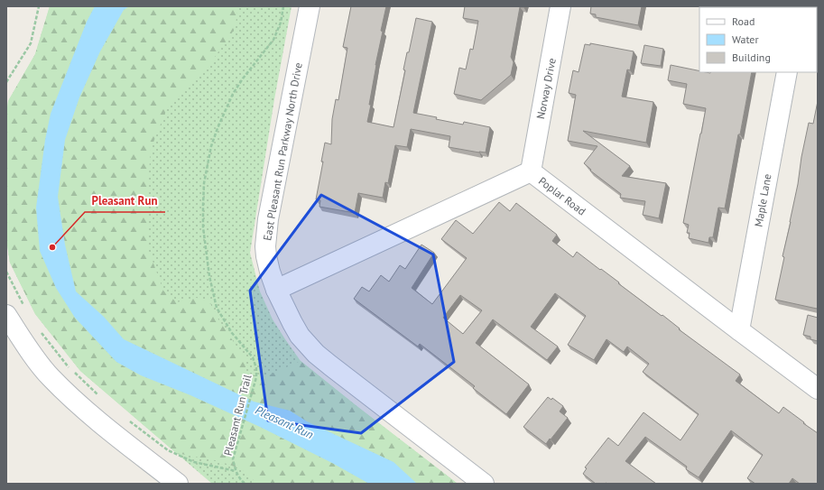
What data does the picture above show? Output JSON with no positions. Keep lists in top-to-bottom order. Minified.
{"streets":{"street":["Norway Drive","East Pleasant Run Parkway North Drive","Poplar Road","Maple Lane"],"path":["Pleasant Run Trail"]},"crossings":[["Norway Drive","Poplar Road"],["East Pleasant Run Parkway North Drive","Poplar Road"],["Poplar Road","Maple Lane"]],"water":["Pleasant Run"],"places":["Pleasant Run"],"legend":["Road","Water","Building"]}
